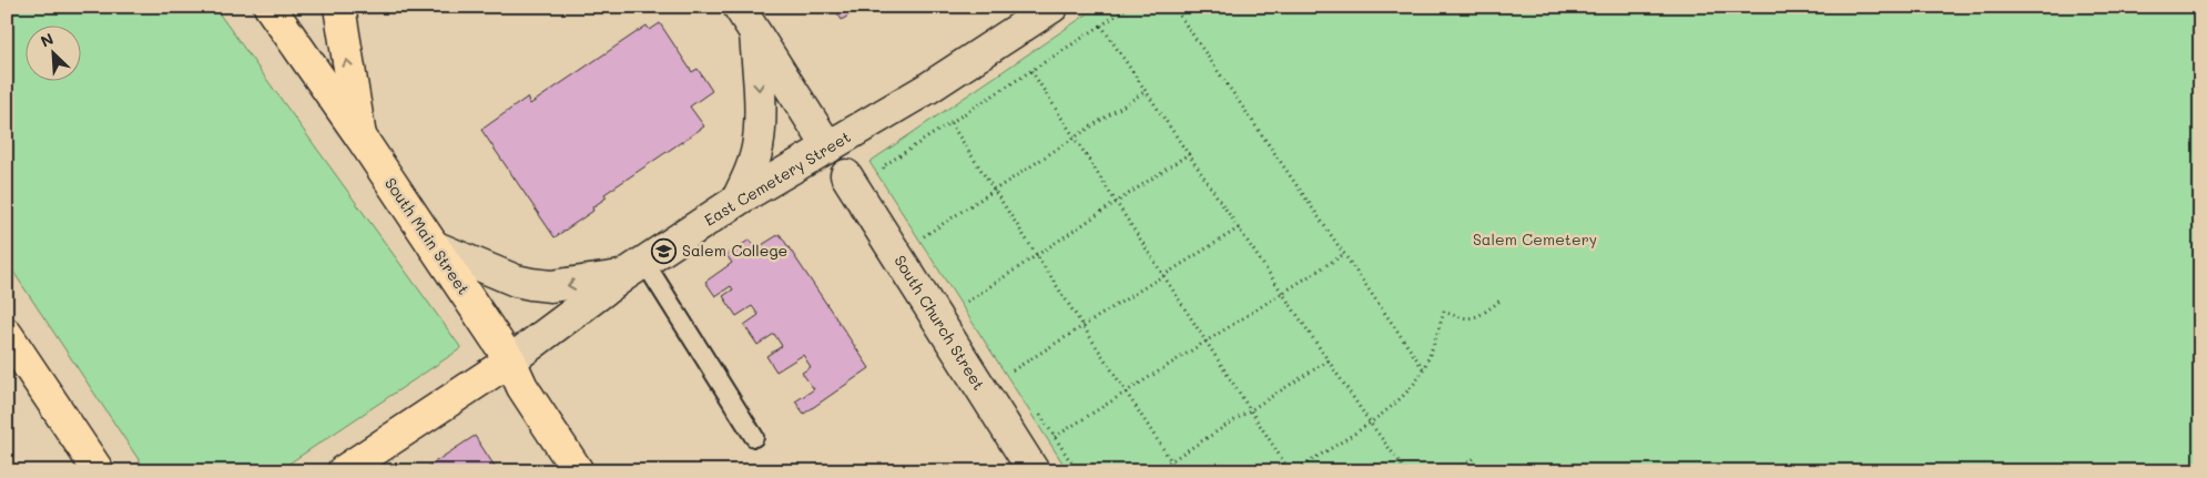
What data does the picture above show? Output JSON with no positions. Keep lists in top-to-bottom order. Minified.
{"streets":{"main road":["South Main Street"],"street":["East Cemetery Street","South Church Street"]},"crossings":[["East Cemetery Street","South Main Street"]],"parks":["Salem Cemetery"],"places":{"school or university":["Salem College"]},"north":"top left"}
